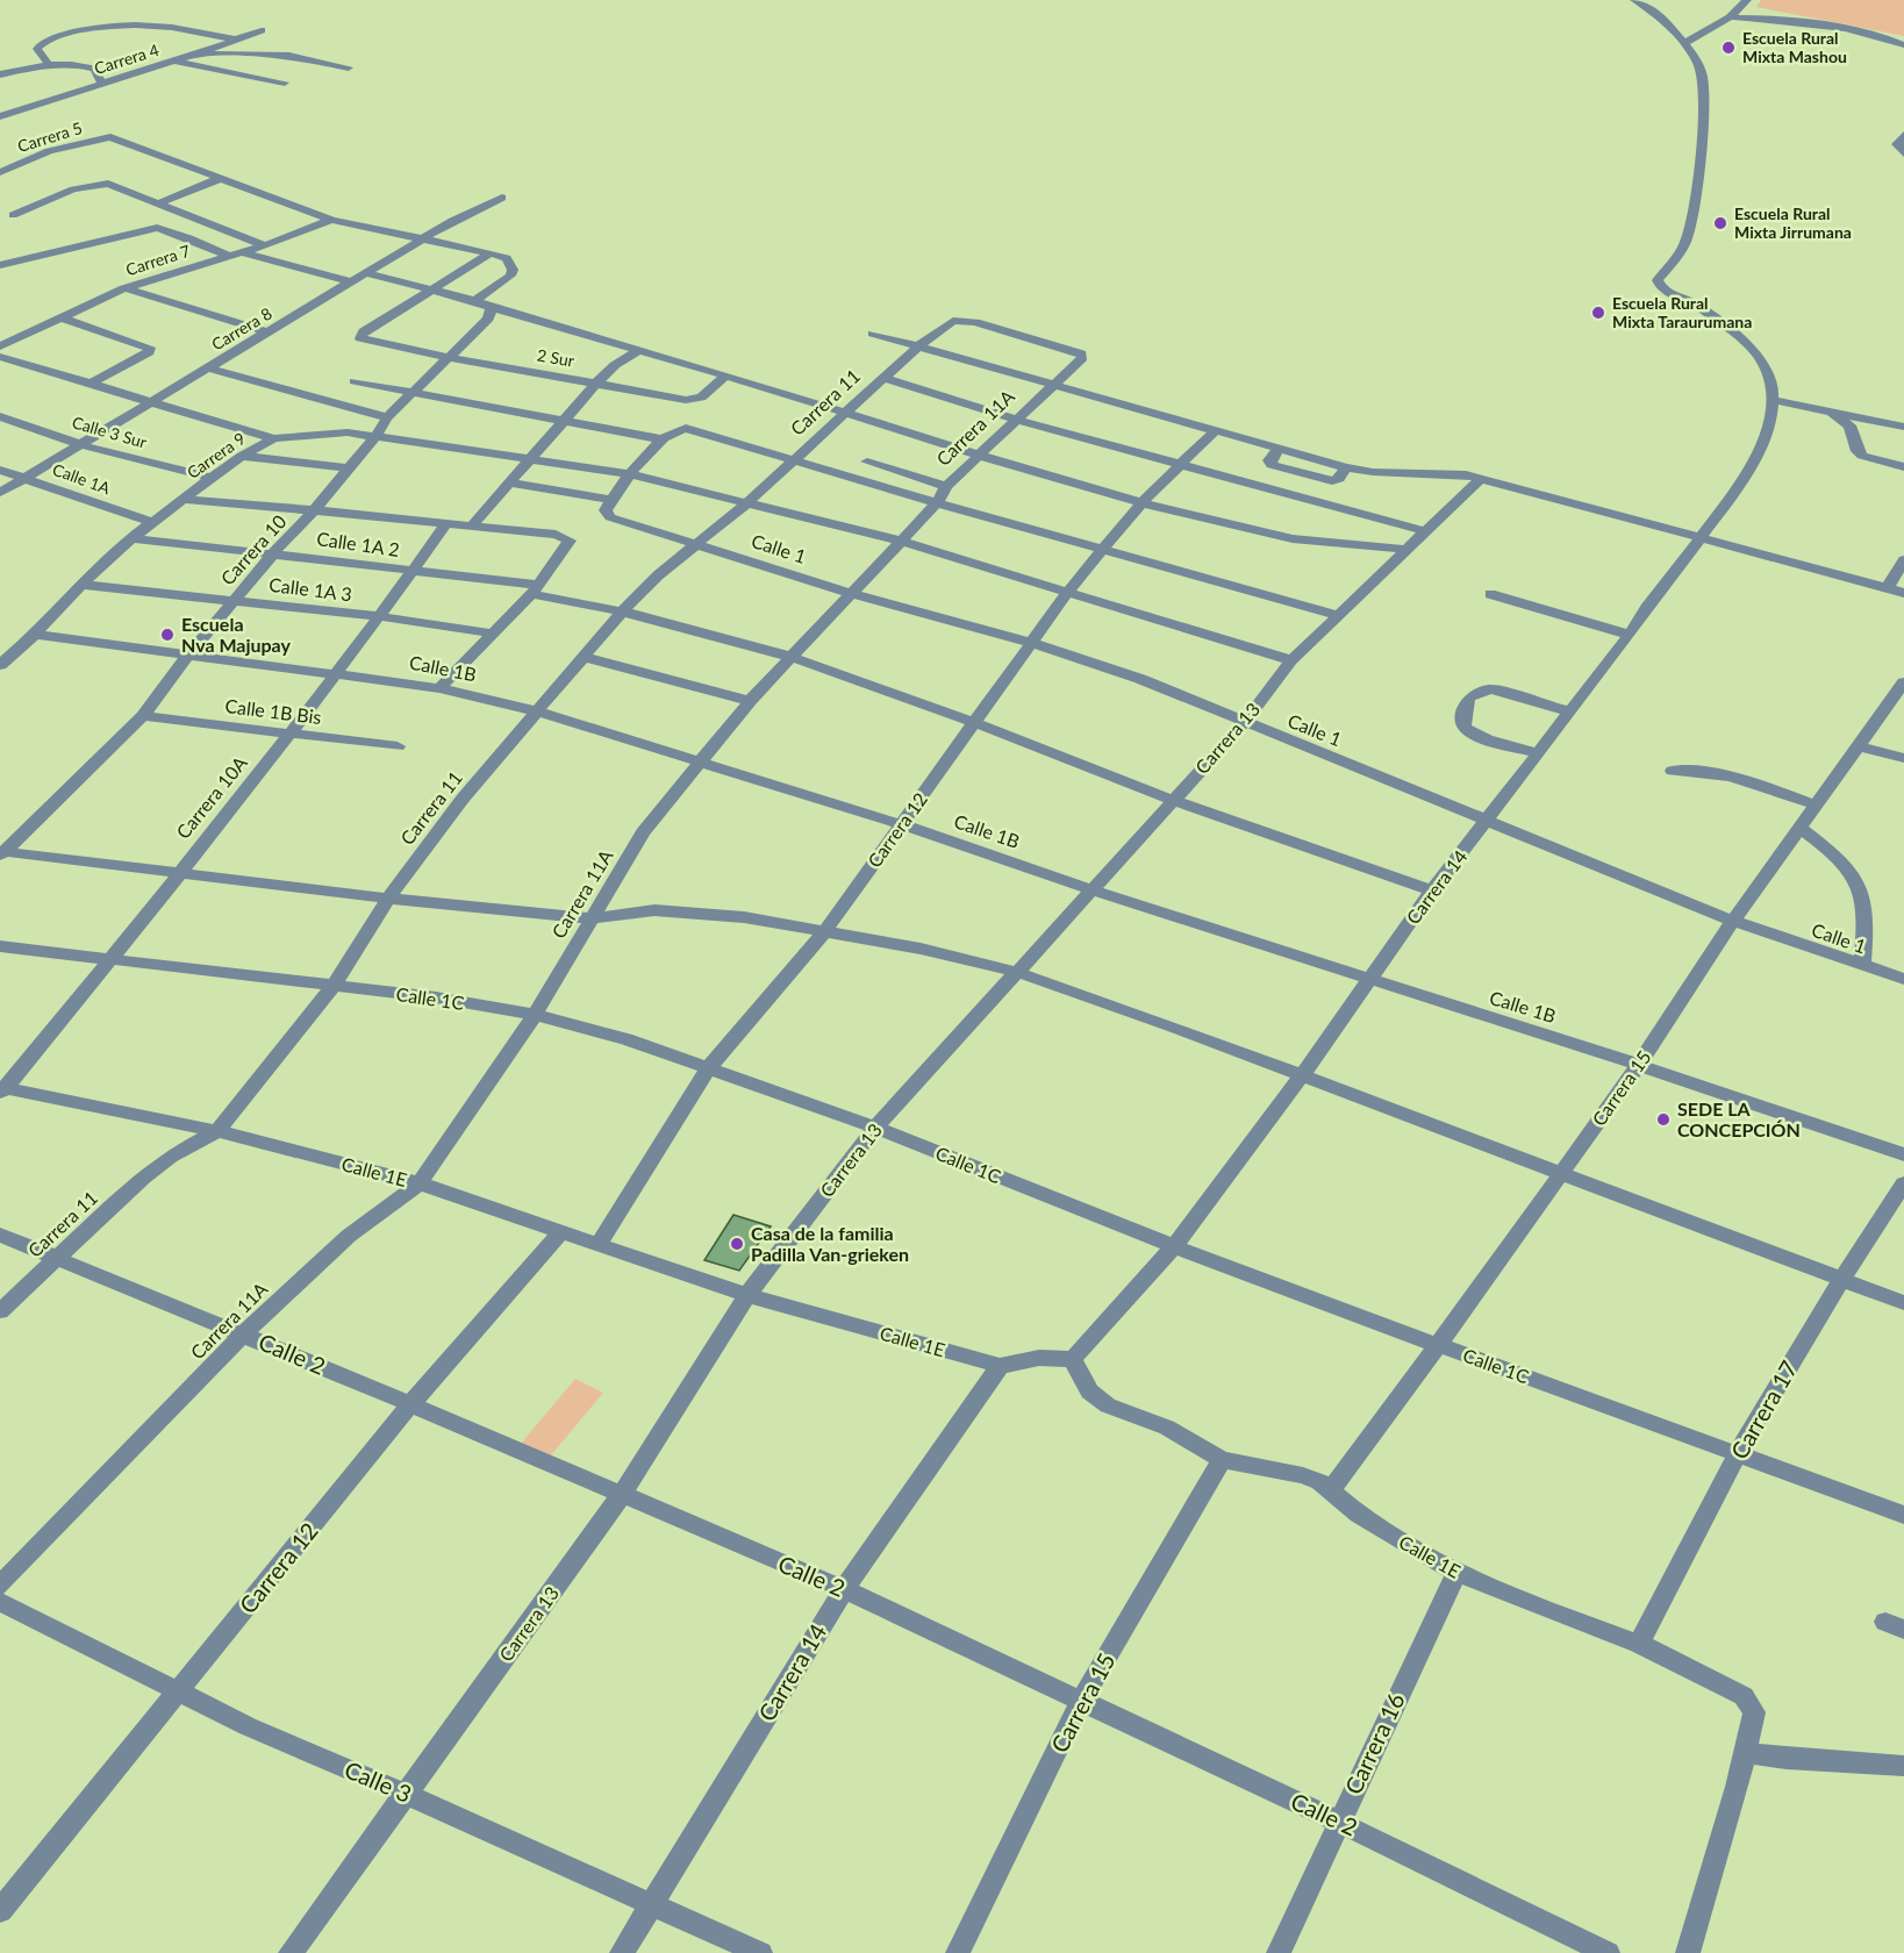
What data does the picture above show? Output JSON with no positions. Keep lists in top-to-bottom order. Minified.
{"streets":{"street":["Carrera 4","Carrera 5","Carrera 7","Carrera 8","2 Sur","Carrera 11","Carrera 11A","Calle 3 Sur","Carrera 9","Calle 1A","Calle 1A 2","Calle 1","Carrera 10","Calle 1A 3","Calle 1B","Calle 1B Bis","Carrera 13","Carrera 10A","Carrera 12","Carrera 14","Calle 1C","Carrera 15","Calle 1E","Calle 2","Carrera 17","Carrera 16","Calle 3"]},"crossings":[["Carrera 8","Calle 3 Sur"],["Carrera 8","Carrera 9"],["Carrera 8","Calle 1A"],["2 Sur","Carrera 10"],["Carrera 11","Carrera 11A"],["Carrera 11","Calle 1A 2"],["Carrera 11","Calle 1"],["Carrera 11","Calle 1B"],["Carrera 11","Calle 1C"],["Carrera 11","Calle 1E"],["Carrera 11","Calle 2"],["Carrera 11A","Calle 1A 2"],["Carrera 11A","Calle 1"],["Carrera 11A","Calle 1B"],["Carrera 11A","Calle 1C"],["Carrera 11A","Calle 1E"],["Carrera 11A","Calle 2"],["Calle 3 Sur","Carrera 9"],["Carrera 9","Calle 1A"],["Carrera 9","Calle 1A 2"],["Carrera 9","Calle 1A 3"],["Carrera 9","Calle 1B"],["Calle 1A 2","Carrera 10"],["Calle 1A 2","Carrera 13"],["Calle 1A 2","Carrera 10A"],["Calle 1A 2","Carrera 12"],["Calle 1A 2","Carrera 14"],["Calle 1","Carrera 13"],["Calle 1","Carrera 12"],["Calle 1","Carrera 14"],["Calle 1","Carrera 15"],["Carrera 10","Calle 1A 3"],["Carrera 10","Calle 1B"],["Carrera 10","Calle 1B Bis"],["Calle 1A 3","Carrera 10A"],["Calle 1B","Carrera 13"],["Calle 1B","Carrera 10A"],["Calle 1B","Carrera 12"],["Calle 1B","Carrera 14"],["Calle 1B","Carrera 15"],["Calle 1B Bis","Carrera 10A"],["Carrera 13","Calle 1C"],["Carrera 13","Calle 1E"],["Carrera 13","Calle 2"],["Carrera 13","Calle 3"],["Carrera 10A","Calle 1C"],["Carrera 10A","Calle 1E"],["Carrera 12","Calle 1C"],["Carrera 12","Calle 1E"],["Carrera 12","Calle 2"],["Carrera 12","Calle 3"],["Carrera 14","Calle 1C"],["Carrera 14","Calle 1E"],["Carrera 14","Calle 2"],["Carrera 14","Calle 3"],["Calle 1C","Carrera 15"],["Calle 1C","Carrera 17"],["Carrera 15","Calle 1E"],["Carrera 15","Calle 2"],["Calle 1E","Carrera 17"],["Calle 1E","Carrera 16"],["Calle 2","Carrera 16"]],"places":["Escuela Rural Mixta Mashou","Escuela Rural Mixta Jirrumana","Escuela Rural Mixta Taraurumana","Escuela Nva Majupay","SEDE LA CONCEPCIÓN","Casa de la familia Padilla Van-grieken"]}
